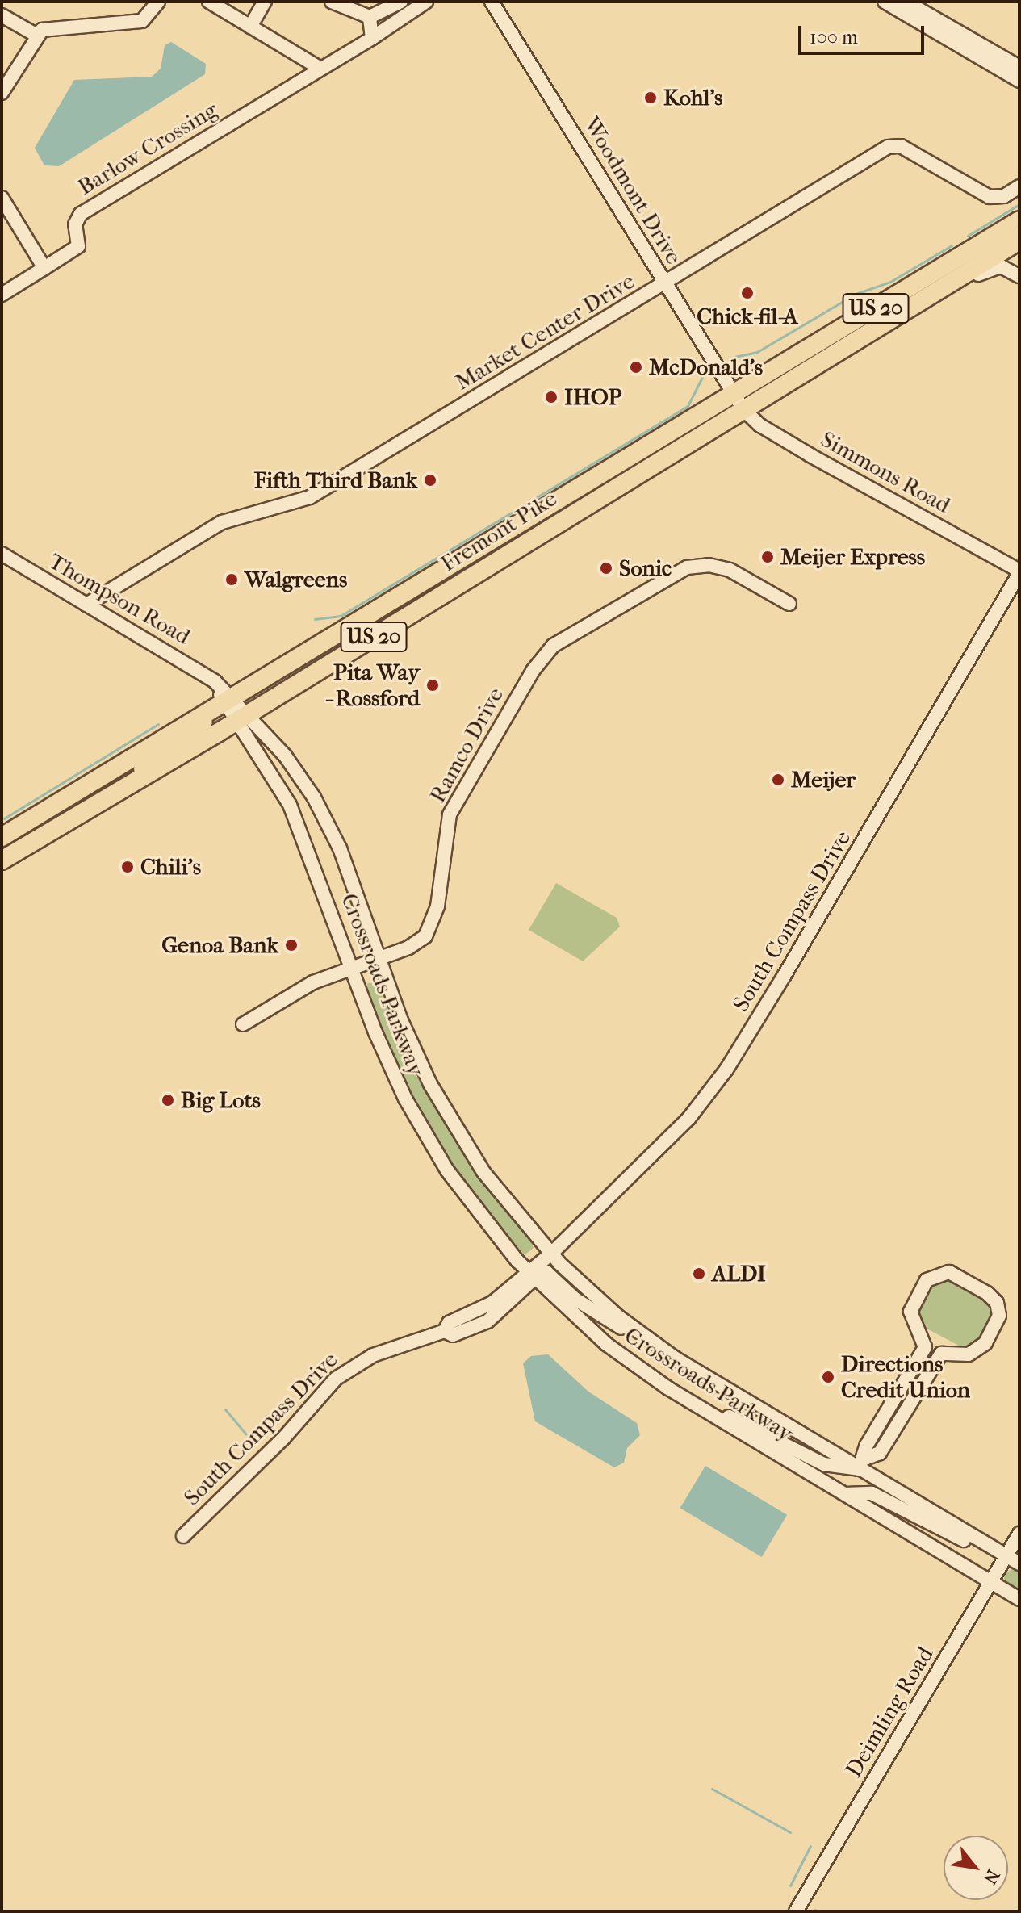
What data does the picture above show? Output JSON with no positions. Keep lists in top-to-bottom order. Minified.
{"streets":{"highway":["US 20","Fremont Pike"],"street":["Barlow Crossing","Woodmont Drive","Market Center Drive","Simmons Road","Thompson Road","Ramco Drive","South Compass Drive","Crossroads Parkway","Deimling Road"]},"crossings":[["Woodmont Drive","Market Center Drive"],["Woodmont Drive","Simmons Road"],["Woodmont Drive","Fremont Pike"],["Market Center Drive","Thompson Road"],["Simmons Road","Fremont Pike"],["Simmons Road","South Compass Drive"],["Fremont Pike","Thompson Road"],["Fremont Pike","Crossroads Parkway"],["Thompson Road","Crossroads Parkway"],["Ramco Drive","Crossroads Parkway"],["South Compass Drive","Crossroads Parkway"],["Crossroads Parkway","Deimling Road"]],"places":["Kohl's","Chick-fil-A","McDonald's","IHOP","Fifth Third Bank","Meijer Express","Sonic","Walgreens","Pita Way - Rossford","Meijer","Chili's","Genoa Bank","Big Lots","ALDI","Directions Credit Union"],"scale_bar":"100 m","north":"bottom right"}
